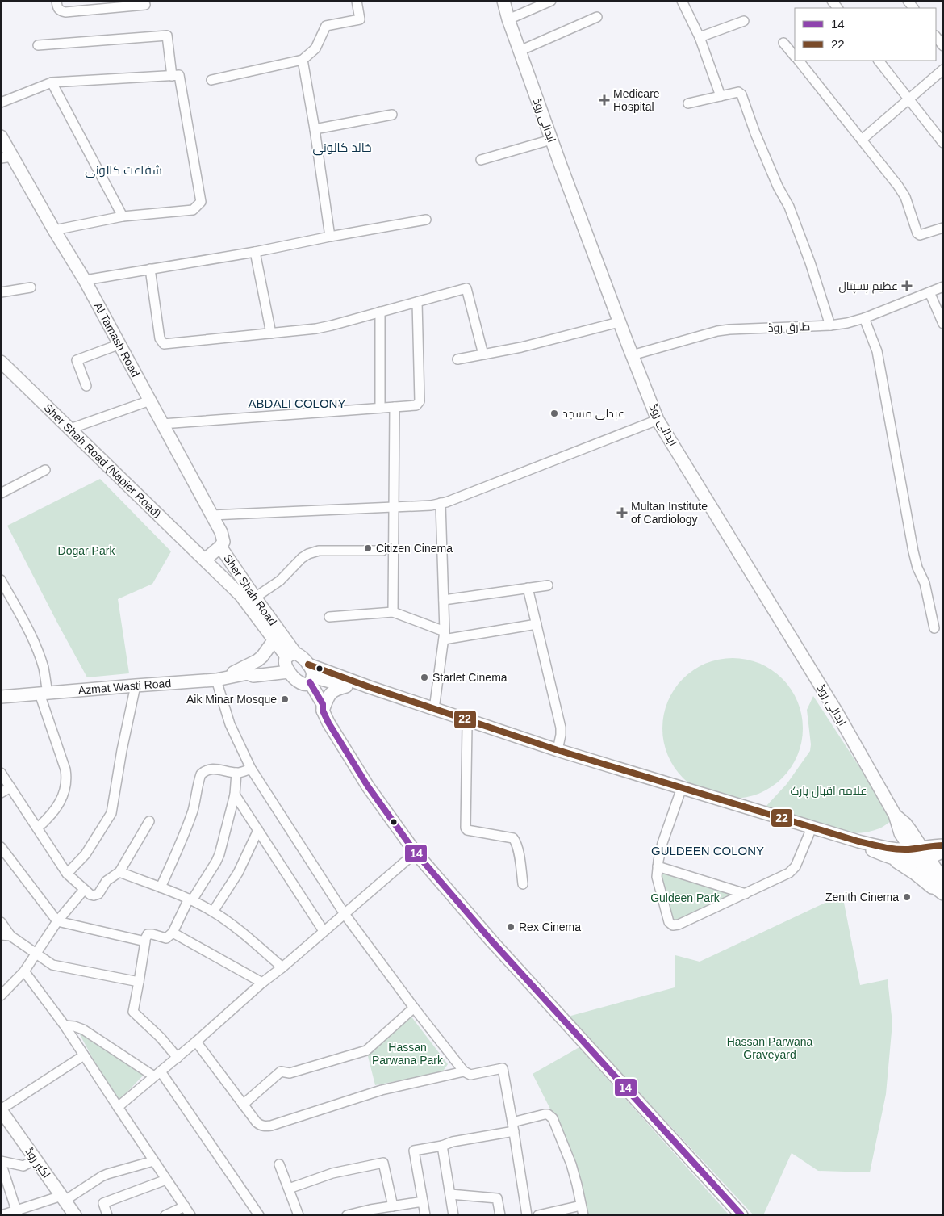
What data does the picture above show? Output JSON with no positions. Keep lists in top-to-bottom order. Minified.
{"streets":{"main road":["ابدالی روڈ","Al Tamash Road","Sher Shah Road (Napier Road)","Sher Shah Road","Azmat Wasti Road","اکبر روڈ"],"street":["طارق روڈ"]},"crossings":[["ابدالی روڈ","طارق روڈ"],["Al Tamash Road","Sher Shah Road"],["Sher Shah Road (Napier Road)","Sher Shah Road"],["Sher Shah Road","Azmat Wasti Road"]],"districts":["خالد کالونی","شفاعت کالونی","ABDALI COLONY","GULDEEN COLONY"],"parks":["Dogar Park","علامہ اقبال پارک","Guldeen Park","Hassan Parwana Graveyard","Hassan Parwana Park"],"places":{"health":["Medicare Hospital","عظیم ہسپتال","Multan Institute of Cardiology"],"other":["عبدلی مسجد","Citizen Cinema","Starlet Cinema","Aik Minar Mosque","Zenith Cinema","Rex Cinema"]},"lines":["transit line 22","transit line 14"],"legend":["14","22"]}
